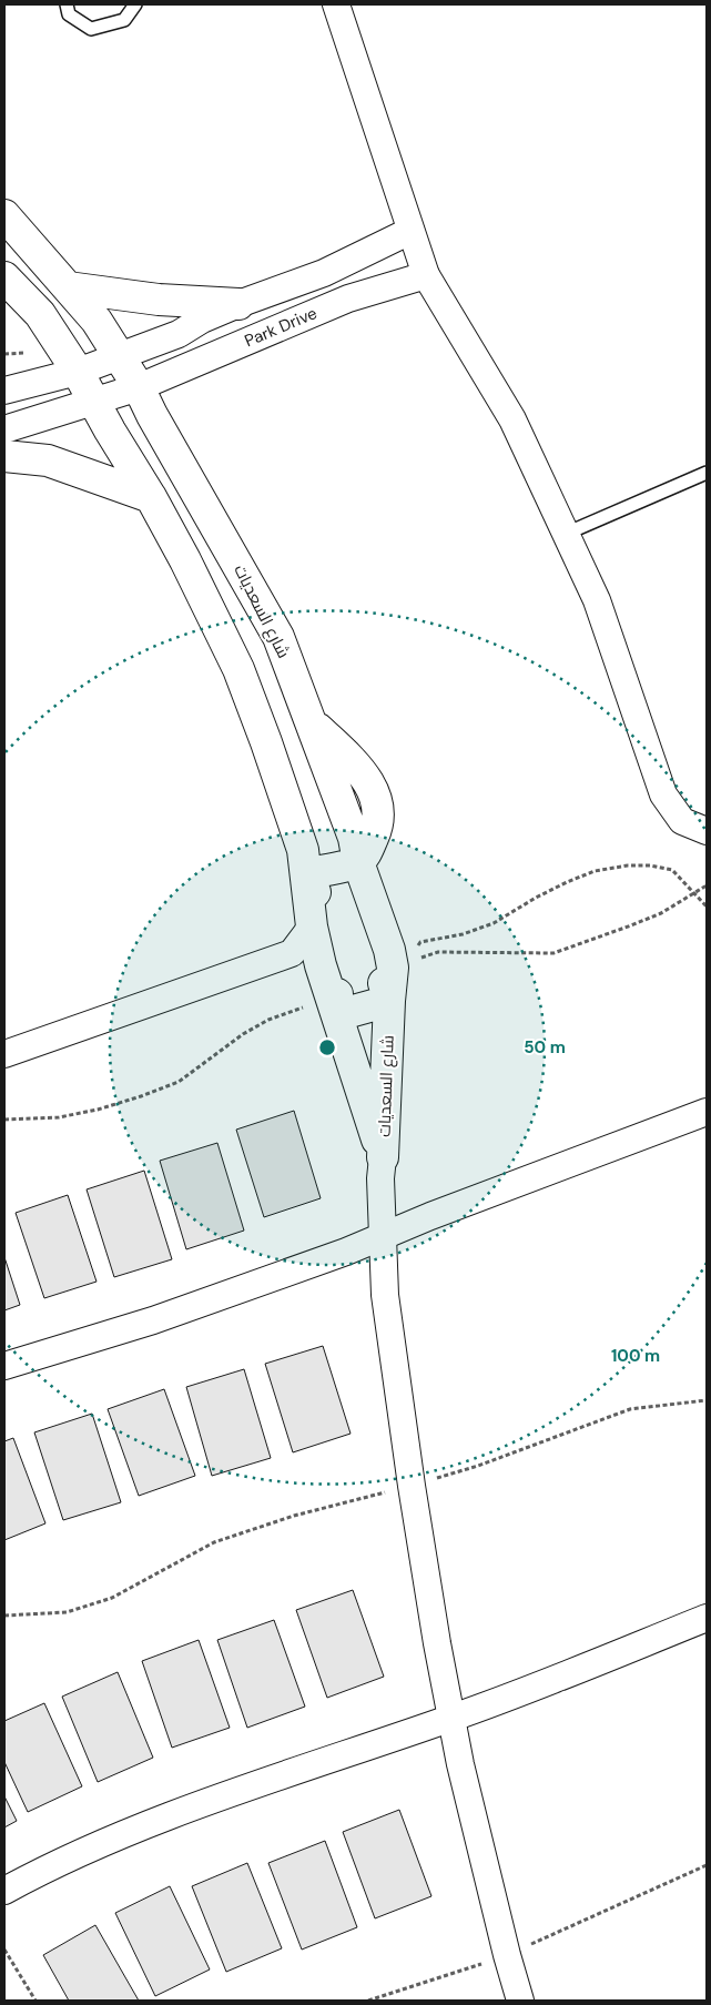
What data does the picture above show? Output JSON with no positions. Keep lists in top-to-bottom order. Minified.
{"streets":{"street":["Park Drive","شارع السعديات"]},"crossings":[["Park Drive","شارع السعديات"]],"rings":["50 m","100 m"]}
